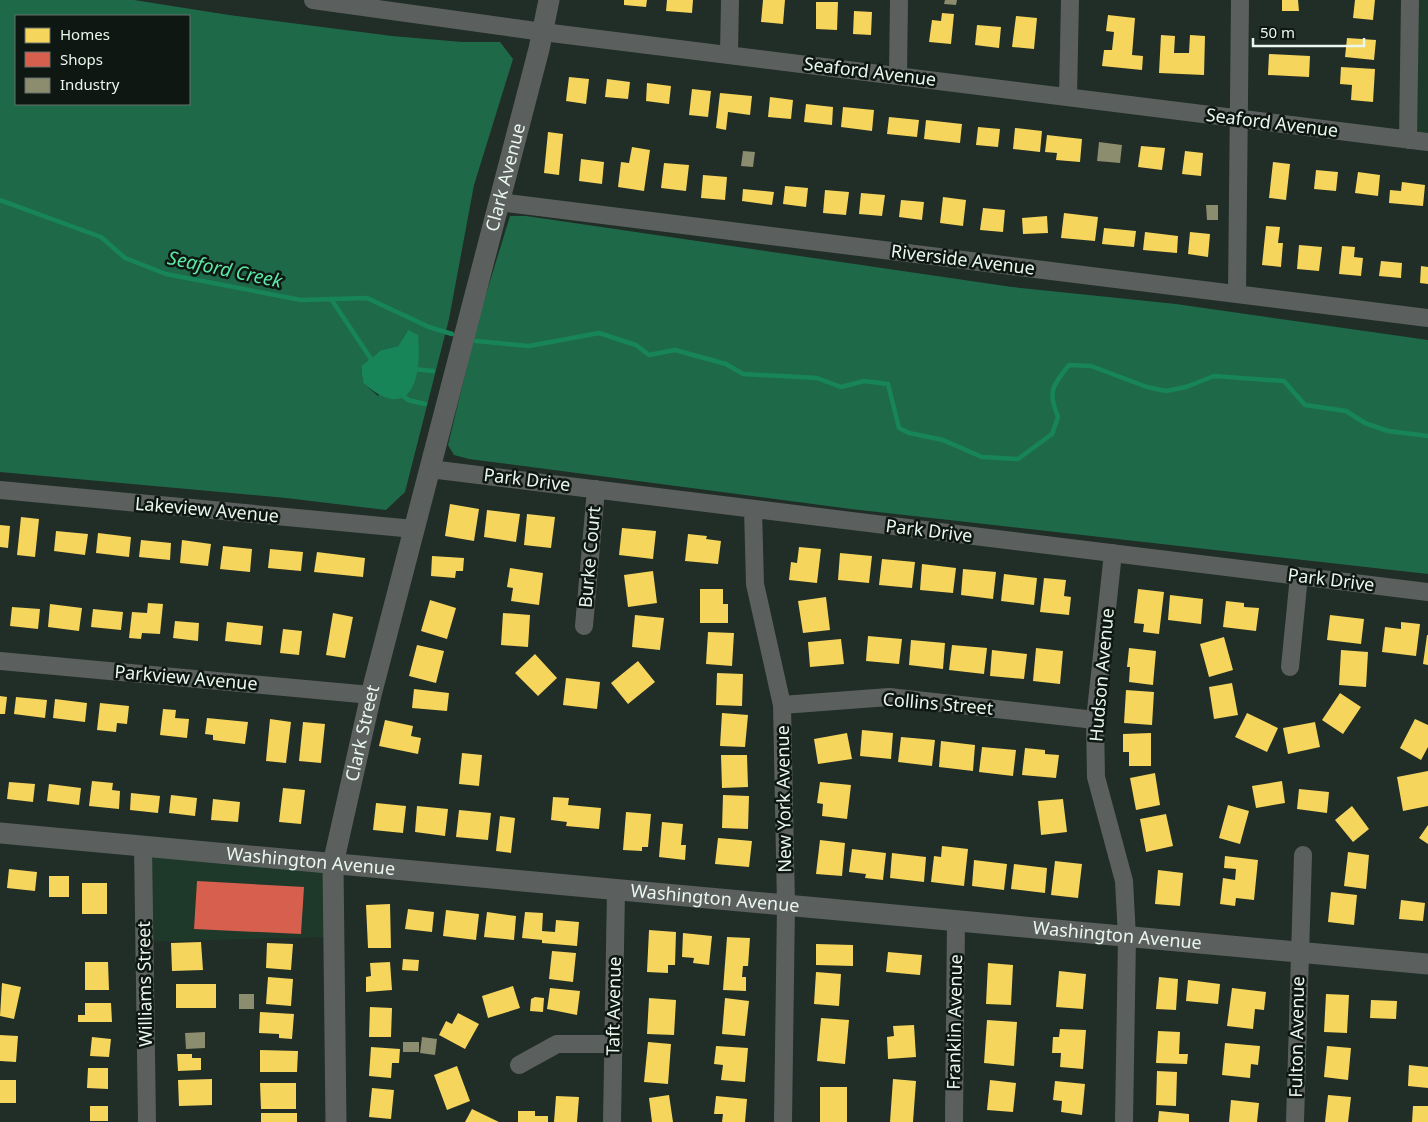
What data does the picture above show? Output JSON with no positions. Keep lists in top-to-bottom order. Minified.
{"streets":{"street":["Seaford Avenue","Clark Avenue","Riverside Avenue","Park Drive","Lakeview Avenue","Burke Court","Hudson Avenue","Parkview Avenue","Collins Street","Clark Street","New York Avenue","Washington Avenue","Williams Street","Taft Avenue","Franklin Avenue","Fulton Avenue"]},"crossings":[["Seaford Avenue","Clark Avenue"],["Clark Avenue","Riverside Avenue"],["Clark Avenue","Clark Street"],["Park Drive","Burke Court"],["Park Drive","Hudson Avenue"],["Park Drive","Clark Street"],["Park Drive","New York Avenue"],["Lakeview Avenue","Clark Street"],["Hudson Avenue","Collins Street"],["Hudson Avenue","Washington Avenue"],["Parkview Avenue","Clark Street"],["Collins Street","New York Avenue"],["Clark Street","Washington Avenue"],["New York Avenue","Washington Avenue"],["Washington Avenue","Williams Street"],["Washington Avenue","Taft Avenue"],["Washington Avenue","Franklin Avenue"],["Washington Avenue","Fulton Avenue"]],"water":["Seaford Creek"],"legend":["Homes","Shops","Industry"],"scale_bar":"50 m"}
